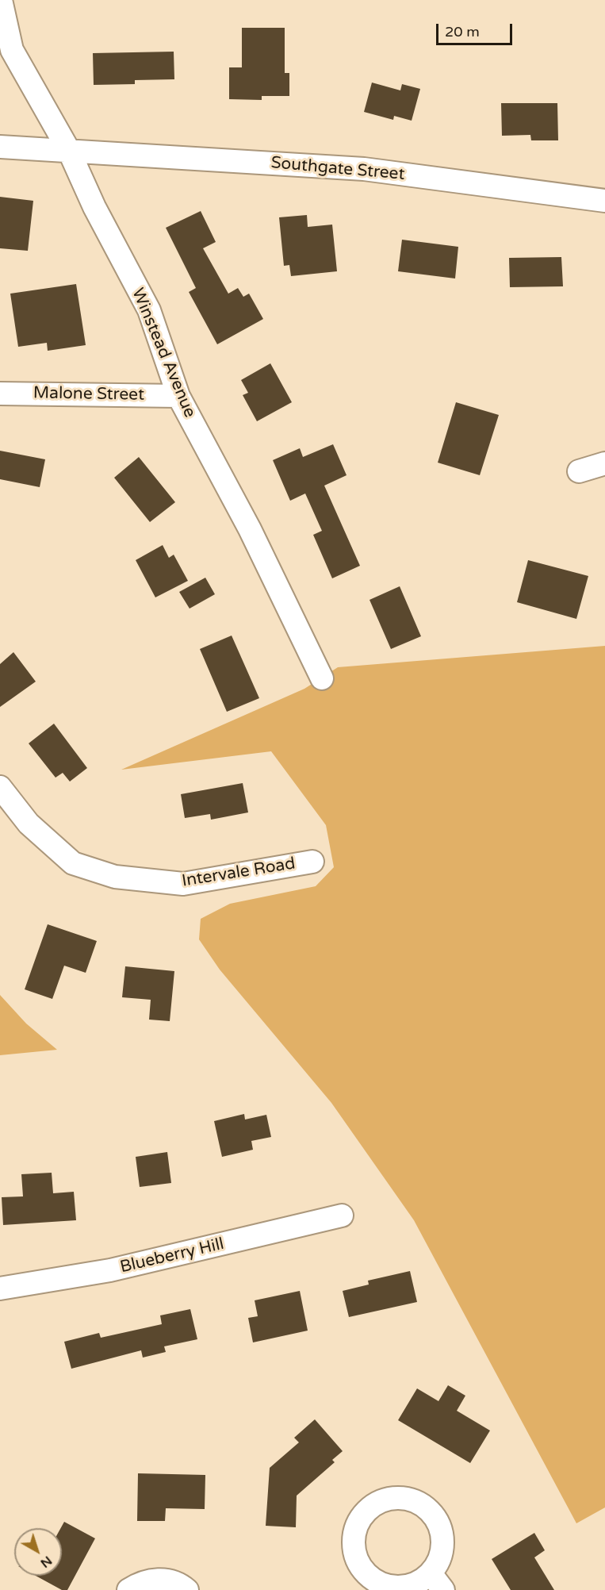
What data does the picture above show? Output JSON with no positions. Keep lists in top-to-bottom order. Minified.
{"streets":{"street":["Southgate Street","Winstead Avenue","Malone Street","Intervale Road","Blueberry Hill"]},"crossings":[["Southgate Street","Winstead Avenue"],["Winstead Avenue","Malone Street"]],"scale_bar":"20 m","north":"bottom right"}
